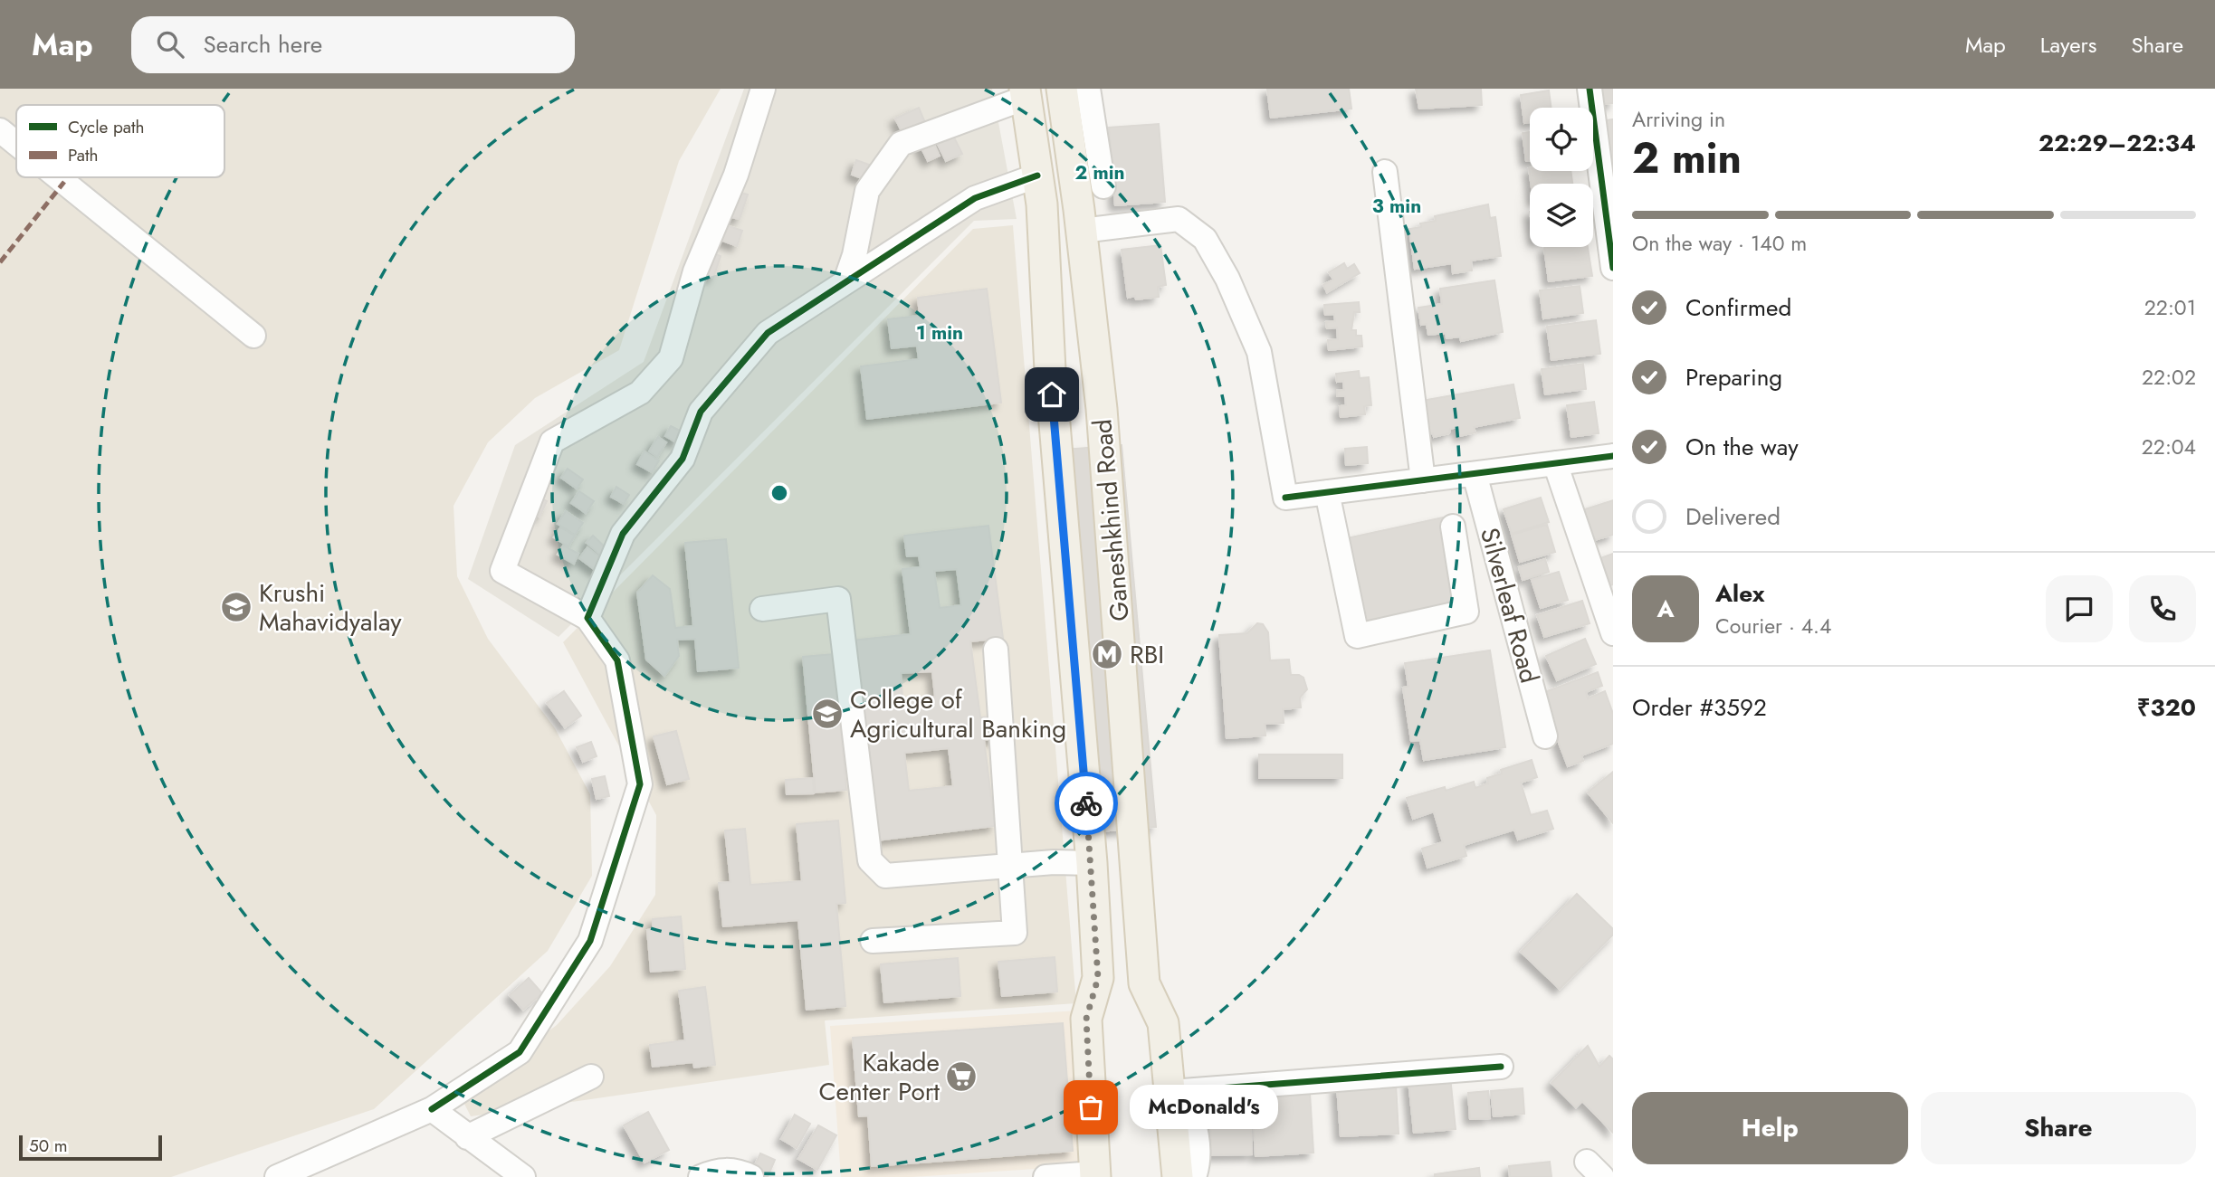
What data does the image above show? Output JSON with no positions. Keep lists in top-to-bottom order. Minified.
{"streets":{"main road":["Ganeshkhind Road"],"street":["Silverleaf Road"]},"places":{"school or university":["Krushi Mahavidyalay","College of Agricultural Banking"],"metro station":["RBI"],"supermarket":["Kakade Center Port"],"other":["McDonald's"]},"legend":["Cycle path","Path"],"scale_bar":"50 m","page":{"header":"Map","search":"Search here","nav":["Map","Layers","Share"],"heading":["2 min","Arriving in","22:29–22:34"],"panel":["Alex","Courier · 4.4","Order #3592","₹320"],"bar":"On the way · 140 m","list":[["Confirmed","22:01"],["Preparing","22:02"],["On the way","22:04"],"Delivered"],"round":"A","buttons":["Help","Share"],"bubble":"McDonald's","scale":"50 m"},"rings":["2 min","3 min","1 min"]}
